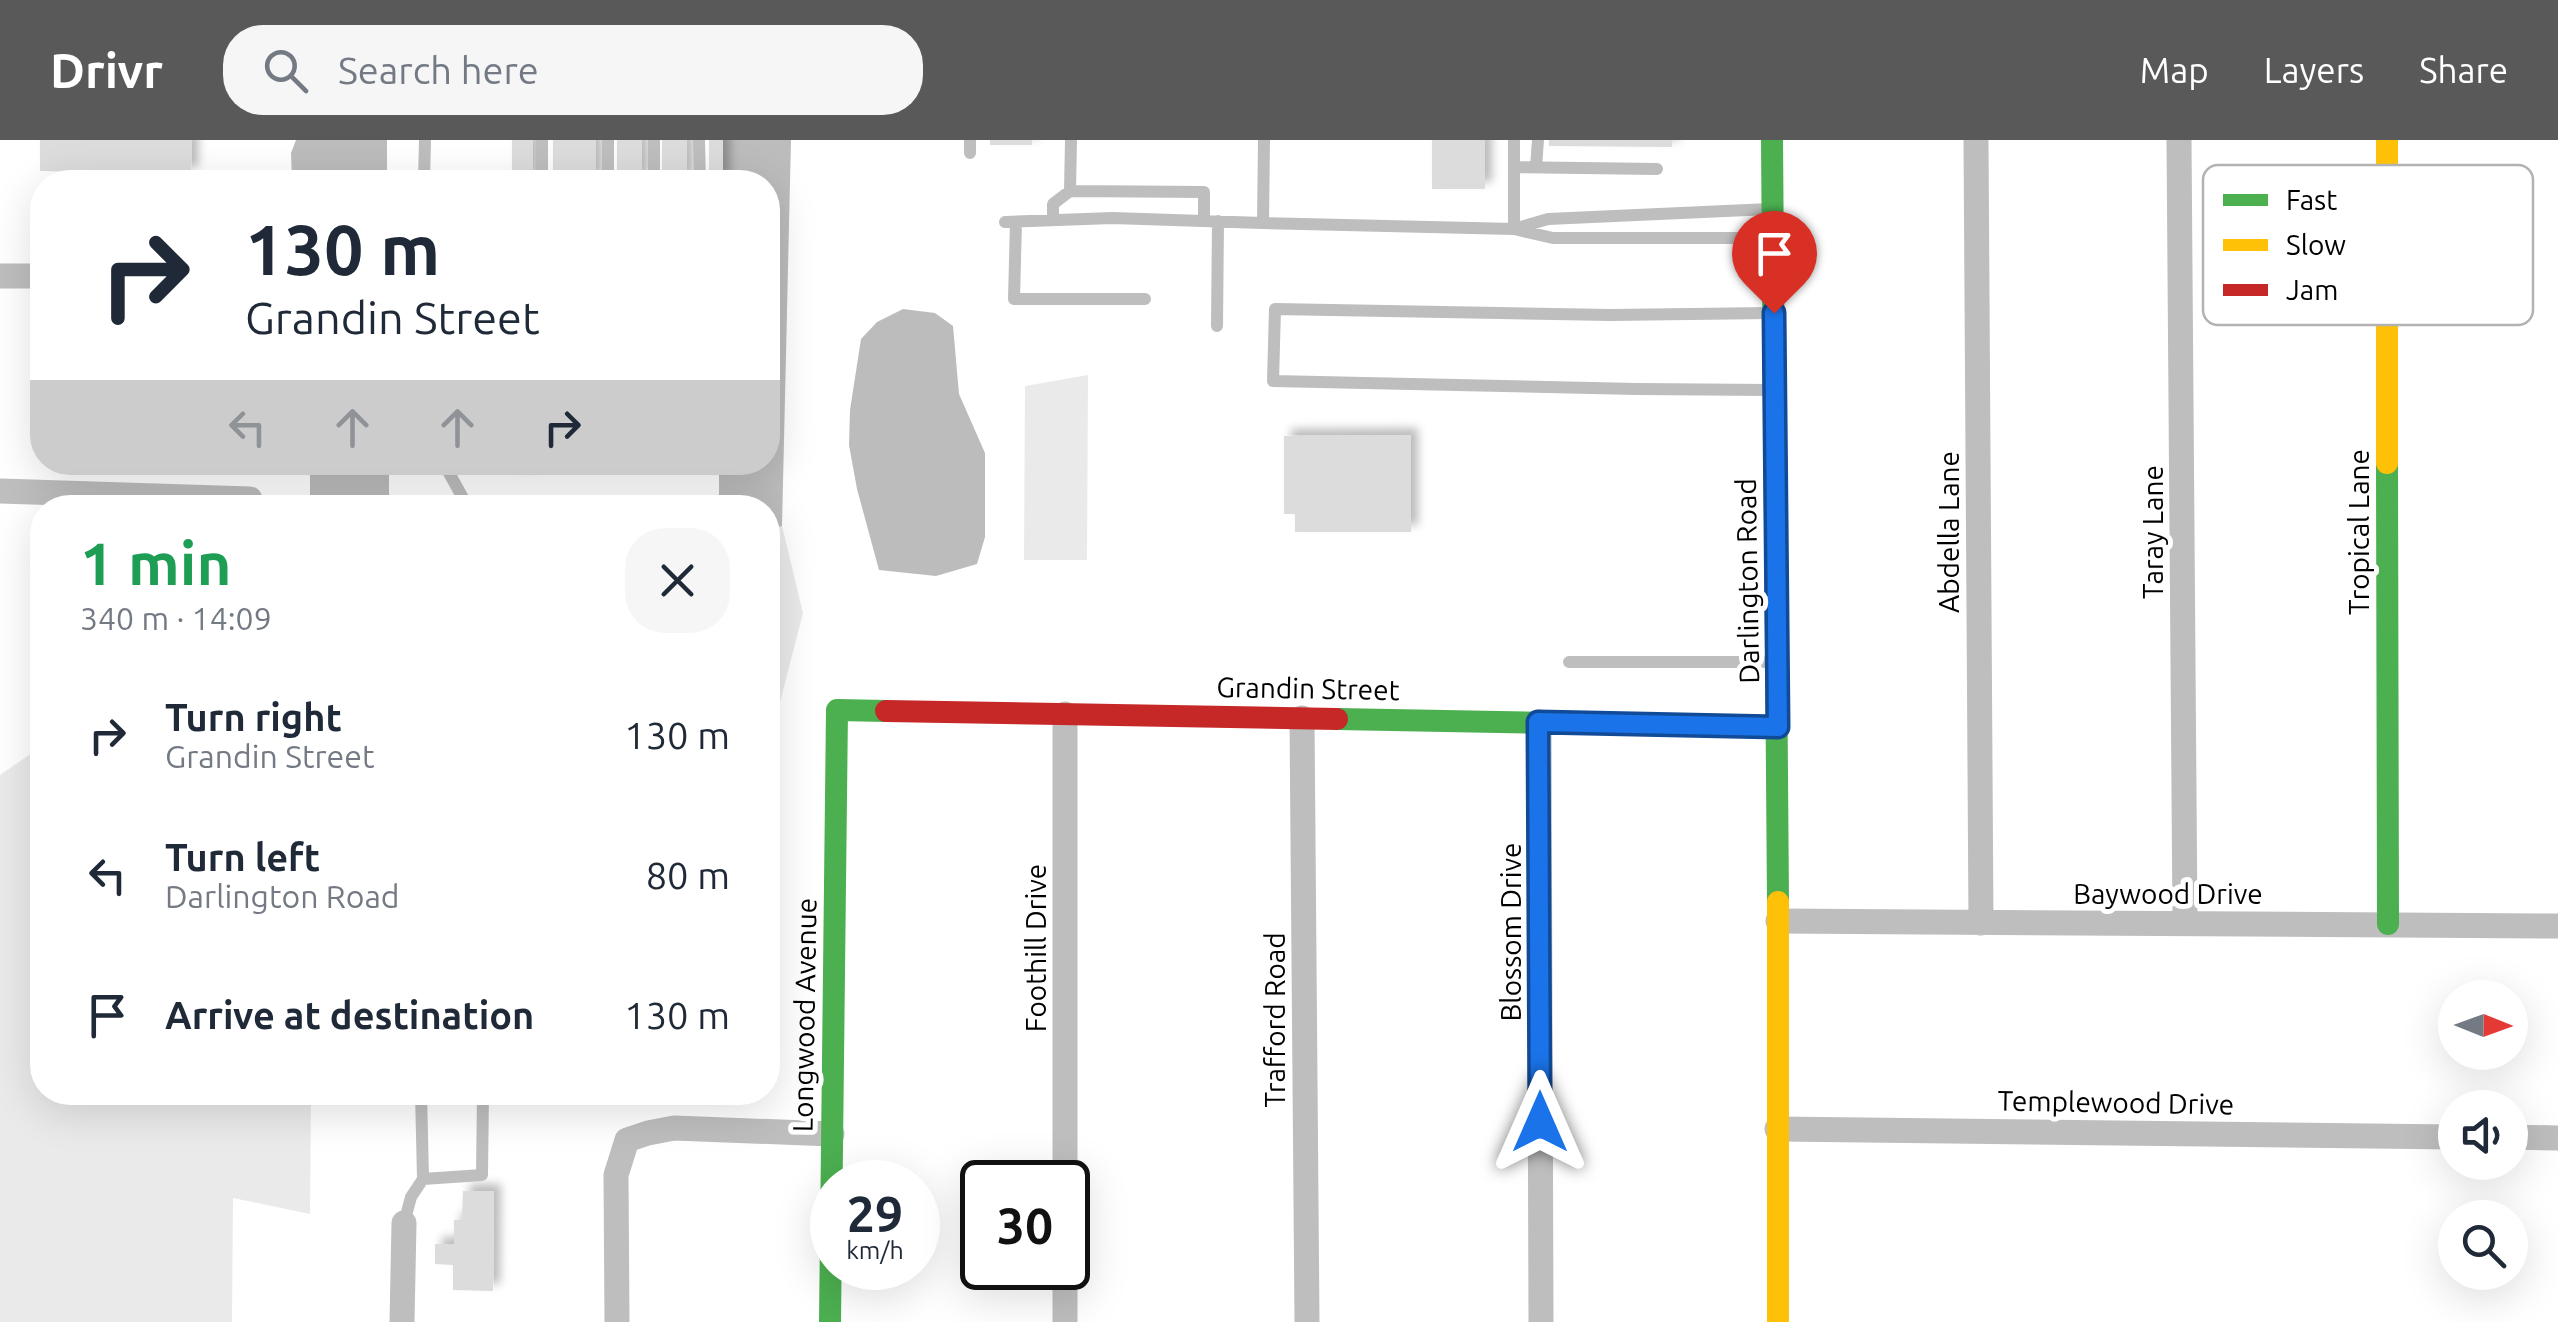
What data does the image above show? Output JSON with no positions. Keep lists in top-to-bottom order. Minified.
{"streets":{"street":["Abdella Lane","Taray Lane","Tropical Lane","Darlington Road","Grandin Street","Baywood Drive","Blossom Drive","Foothill Drive","Longwood Avenue","Trafford Road","Templewood Drive"]},"crossings":[["Abdella Lane","Baywood Drive"],["Taray Lane","Baywood Drive"],["Tropical Lane","Baywood Drive"],["Darlington Road","Grandin Street"],["Darlington Road","Baywood Drive"],["Darlington Road","Templewood Drive"],["Grandin Street","Blossom Drive"],["Grandin Street","Foothill Drive"],["Grandin Street","Longwood Avenue"],["Grandin Street","Trafford Road"]],"legend":["Fast","Slow","Jam"],"north":"right","page":{"header":"Drivr","search":"Search here","nav":["Map","Layers","Share"],"turn":["130 m","Grandin Street"],"heading":["1 min","340 m · 14:09"],"list":[{"name":"Turn right","note":"Grandin Street","value":"130 m"},{"name":"Turn left","note":"Darlington Road","value":"80 m"},{"name":"Arrive at destination","value":"130 m"}],"speed":"29 km/h","limit":"30"}}
